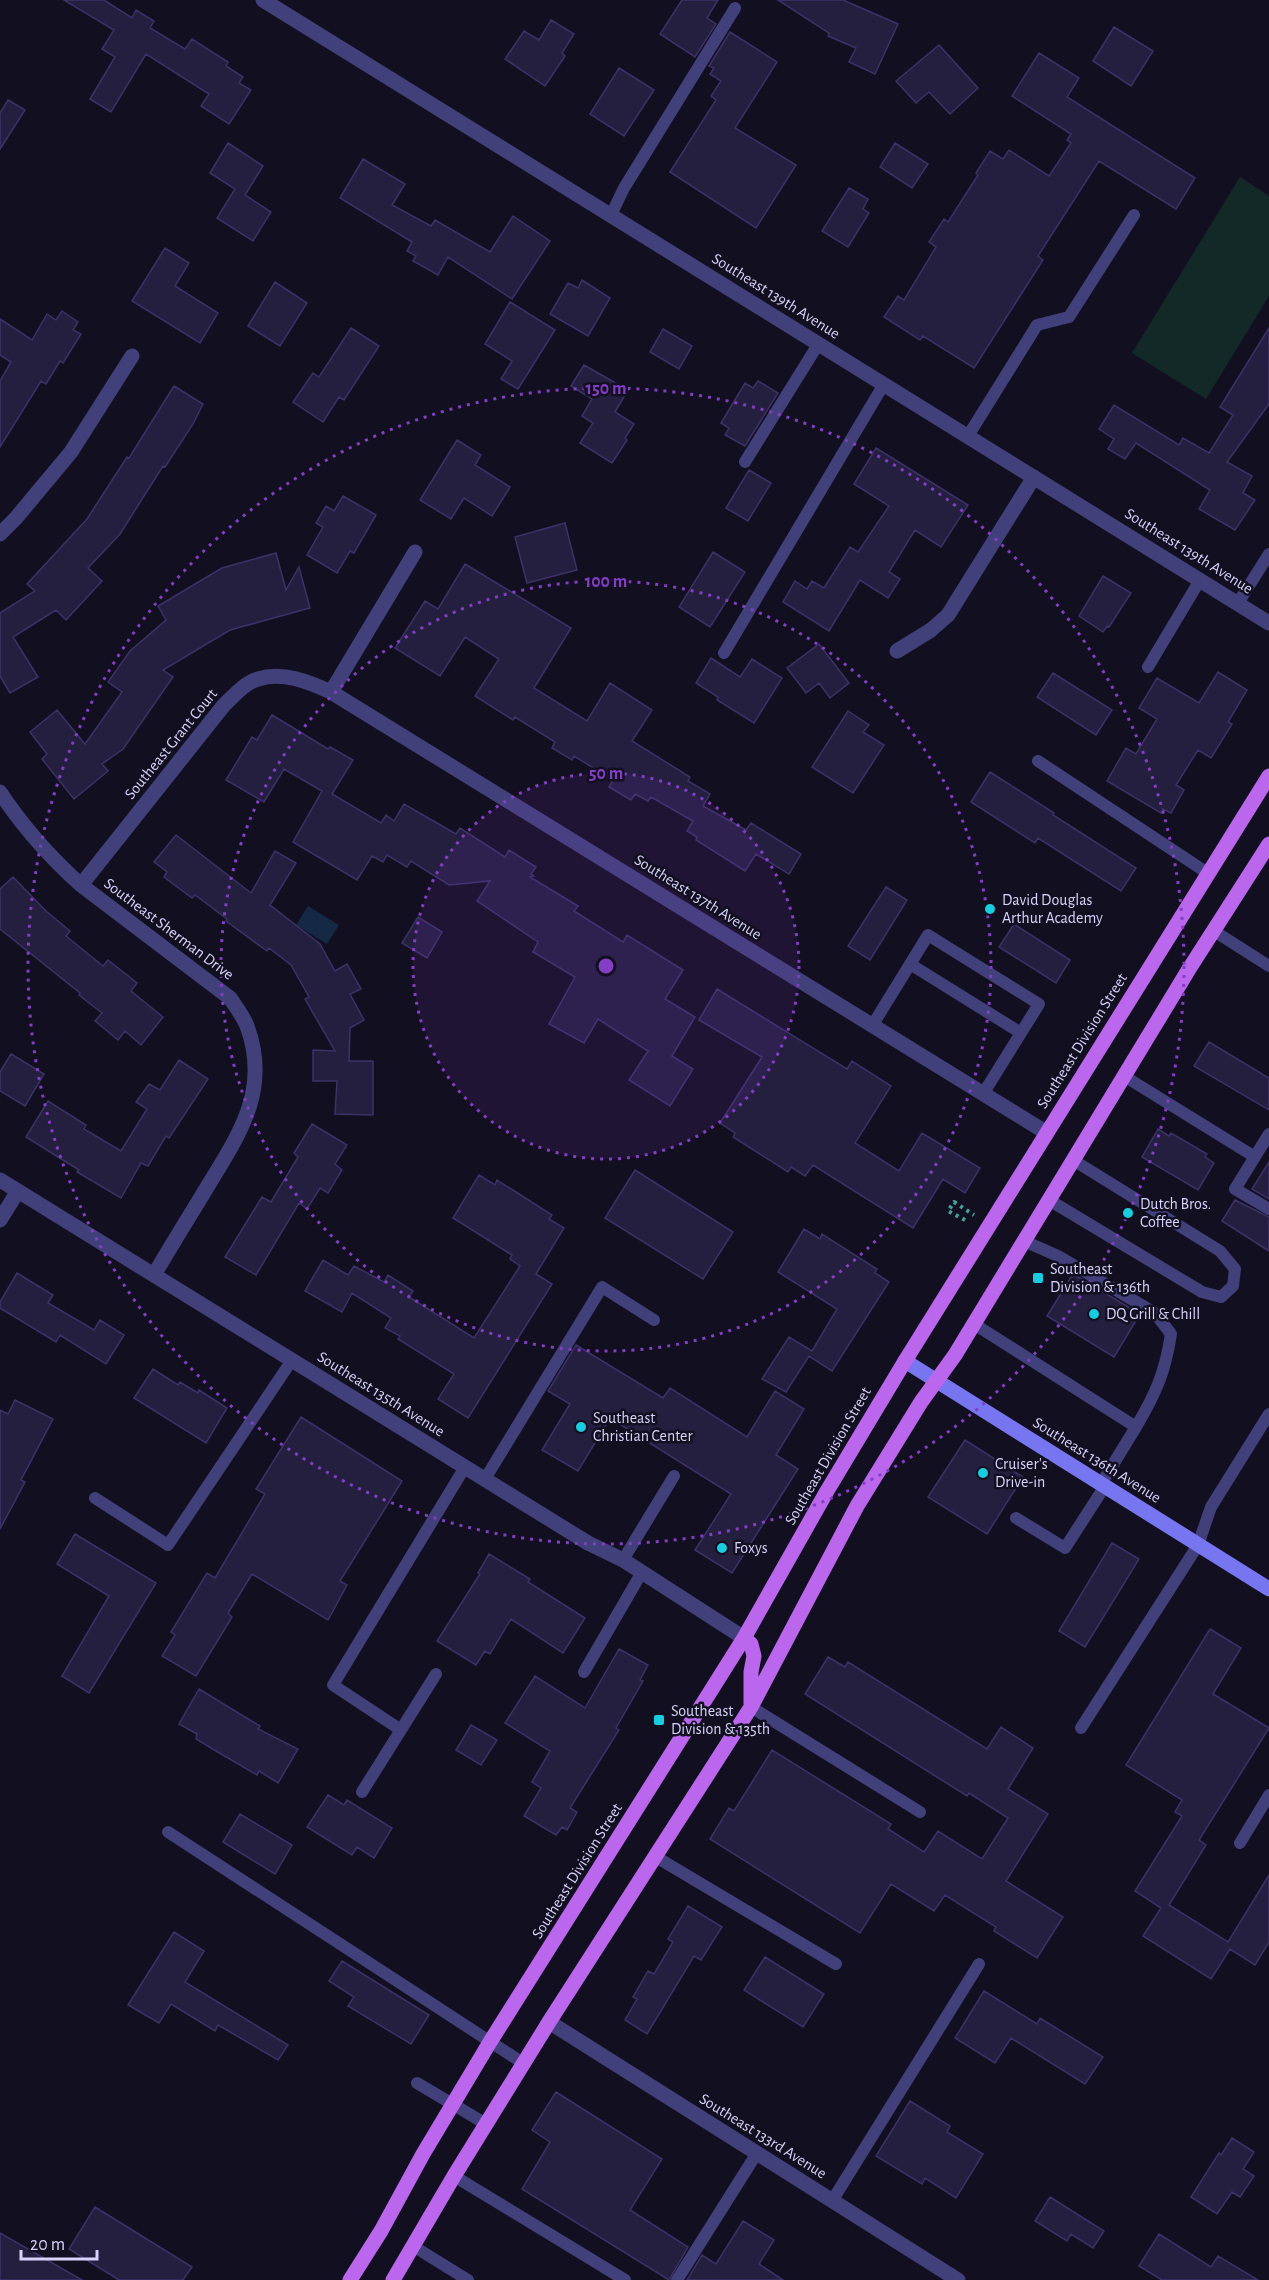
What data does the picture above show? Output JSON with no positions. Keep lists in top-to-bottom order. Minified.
{"streets":{"main road":["Southeast Division Street"],"street":["Southeast 139th Avenue","Southeast Grant Court","Southeast 137th Avenue","Southeast Sherman Drive","Southeast 135th Avenue","Southeast 136th Avenue","Southeast 133rd Avenue"]},"crossings":[["Southeast Grant Court","Southeast 137th Avenue"],["Southeast Grant Court","Southeast Sherman Drive"],["Southeast 137th Avenue","Southeast Division Street"],["Southeast Sherman Drive","Southeast 135th Avenue"],["Southeast Division Street","Southeast 135th Avenue"],["Southeast Division Street","Southeast 136th Avenue"]],"places":{"other":["David Douglas Arthur Academy","Dutch Bros. Coffee","DQ Grill & Chill","Southeast Christian Center","Cruiser's Drive-in","Foxys"],"transit":["Southeast Division & 136th","Southeast Division & 135th"]},"scale_bar":"20 m","rings":["150 m","100 m","50 m"]}
